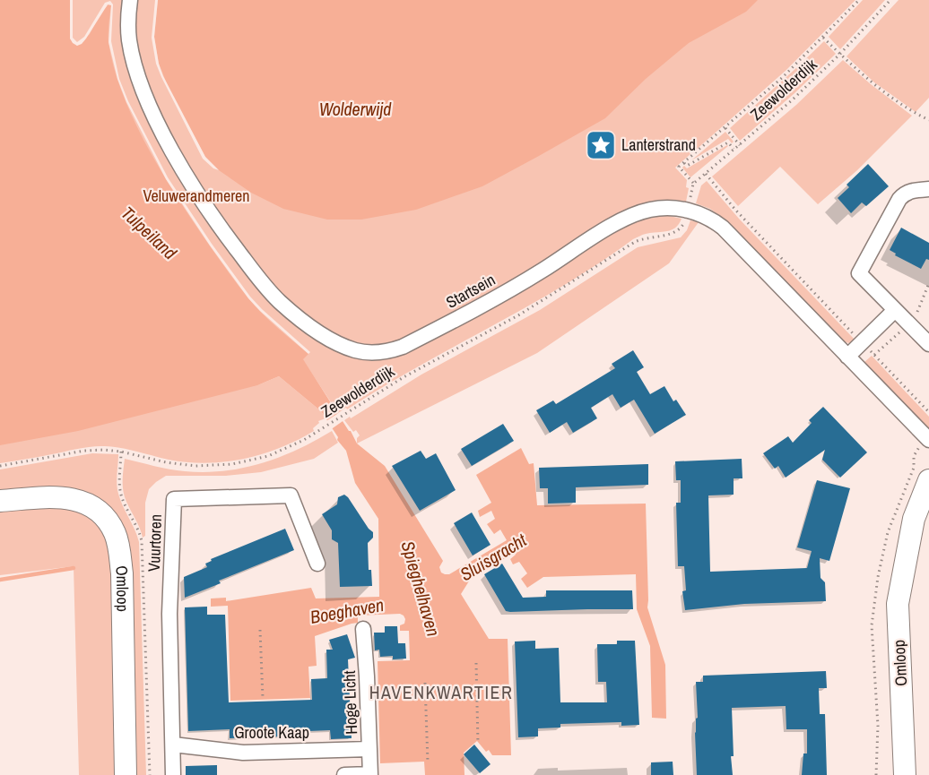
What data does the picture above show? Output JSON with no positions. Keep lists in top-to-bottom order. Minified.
{"streets":{"main road":["Omloop"],"street":["Startsein","Vuurtoren","Hoge Licht","Groote Kaap"],"path":["Zeewolderdijk"]},"crossings":[["Zeewolderdijk","Startsein"],["Vuurtoren","Groote Kaap"],["Hoge Licht","Groote Kaap"]],"districts":["HAVENKWARTIER"],"water":["Wolderwijd","Tulpeiland","Sluisgracht","Spieghelhaven","Boeghaven"],"parks":["Veluwerandmeren"],"places":{"place":["Lanterstrand"]}}
